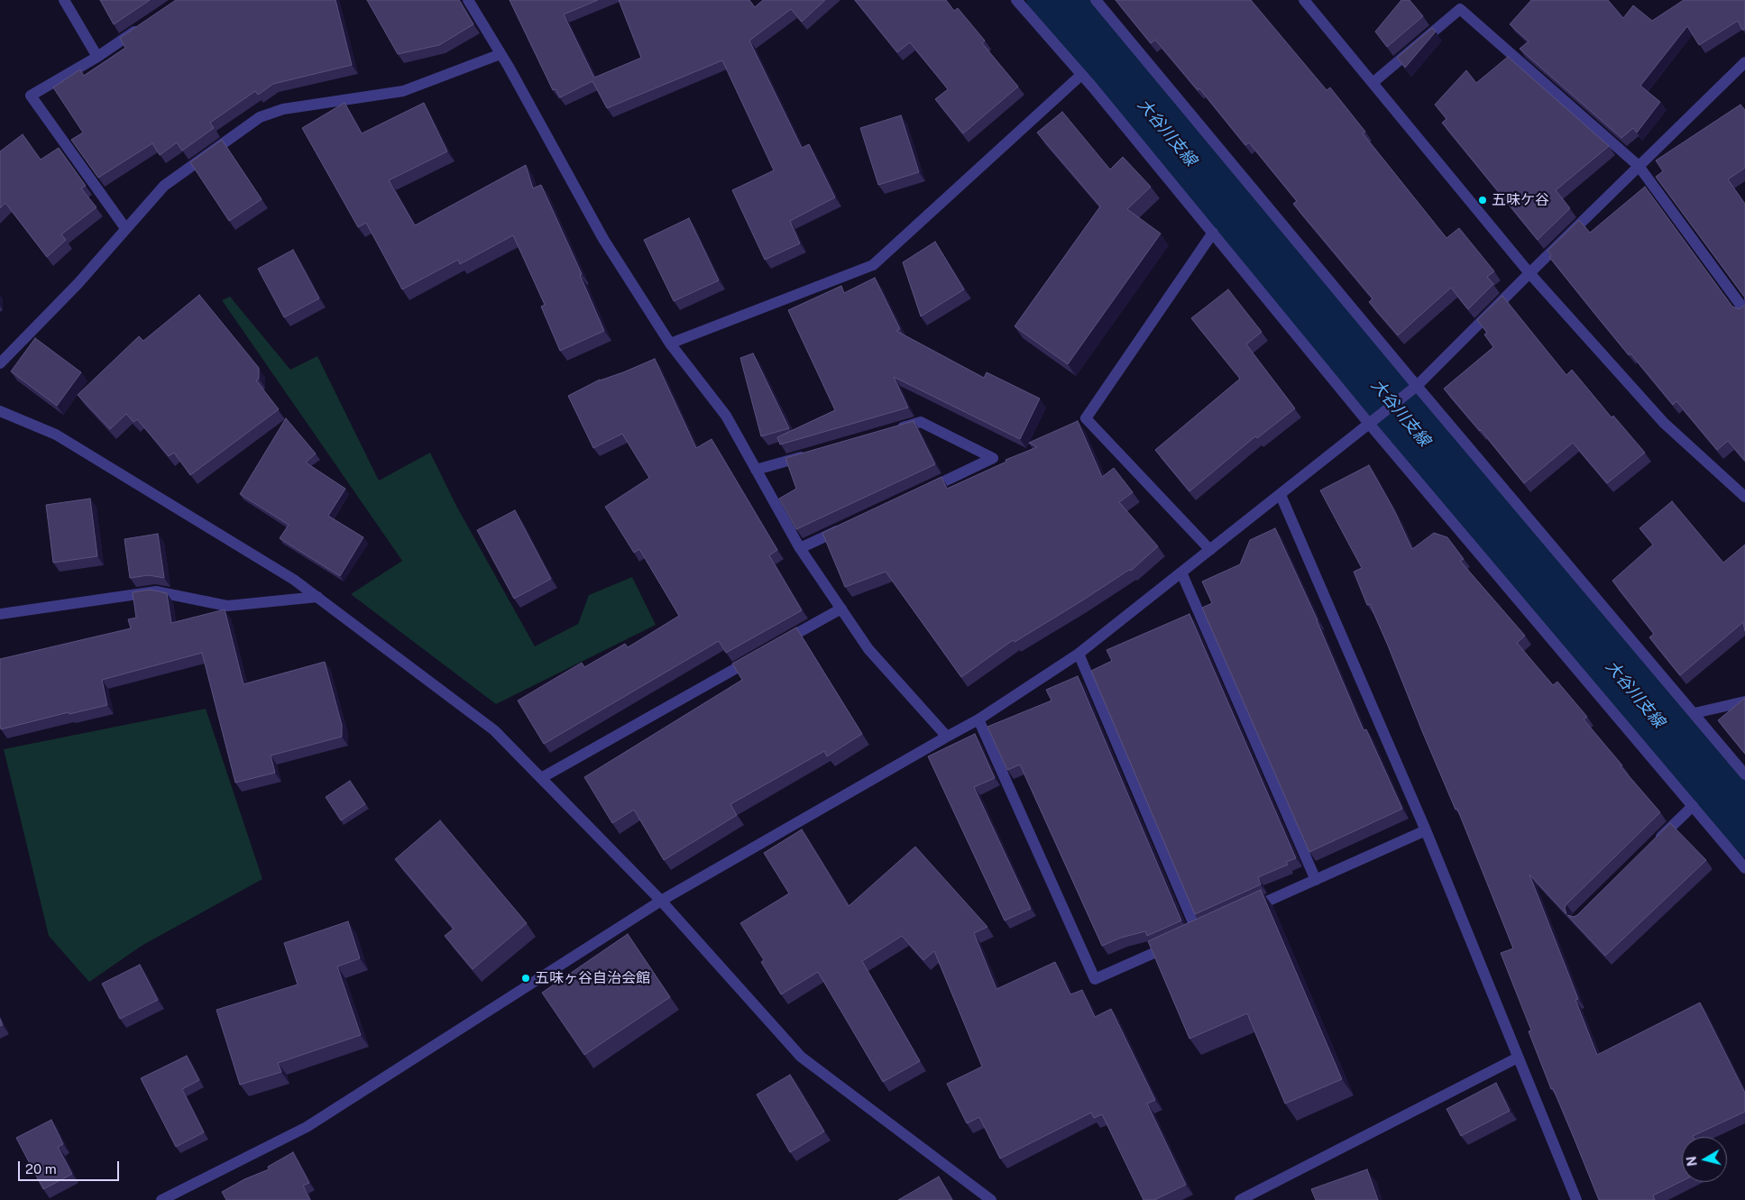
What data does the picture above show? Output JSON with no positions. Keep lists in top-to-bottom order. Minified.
{"water":["大谷川支線"],"places":["五味ケ谷","五味ヶ谷自治会館"],"scale_bar":"20 m","north":"left"}
